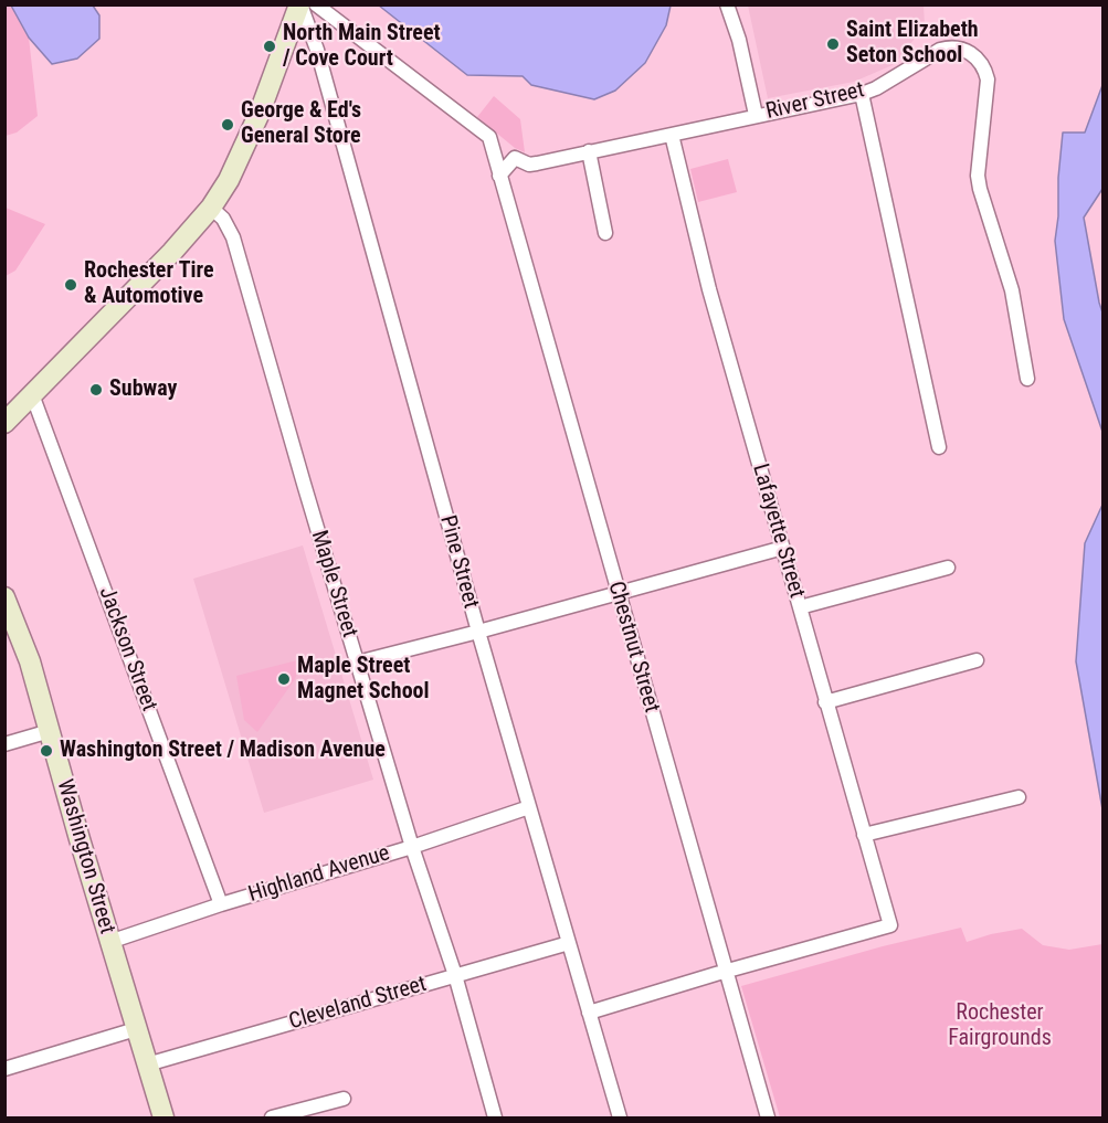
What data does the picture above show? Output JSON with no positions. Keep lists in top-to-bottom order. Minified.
{"streets":{"main road":["Washington Street"],"street":["River Street","Lafayette Street","Pine Street","Maple Street","Chestnut Street","Jackson Street","Highland Avenue","Cleveland Street"]},"crossings":[["River Street","Lafayette Street"],["Lafayette Street","Chestnut Street"],["Pine Street","Highland Avenue"],["Pine Street","Cleveland Street"],["Maple Street","Highland Avenue"],["Maple Street","Cleveland Street"],["Jackson Street","Highland Avenue"],["Washington Street","Highland Avenue"],["Washington Street","Cleveland Street"]],"parks":["Rochester Fairgrounds"],"places":["Saint Elizabeth Seton School","North Main Street / Cove Court","George & Ed's General Store","Rochester Tire & Automotive","Subway","Maple Street Magnet School","Washington Street / Madison Avenue"]}
